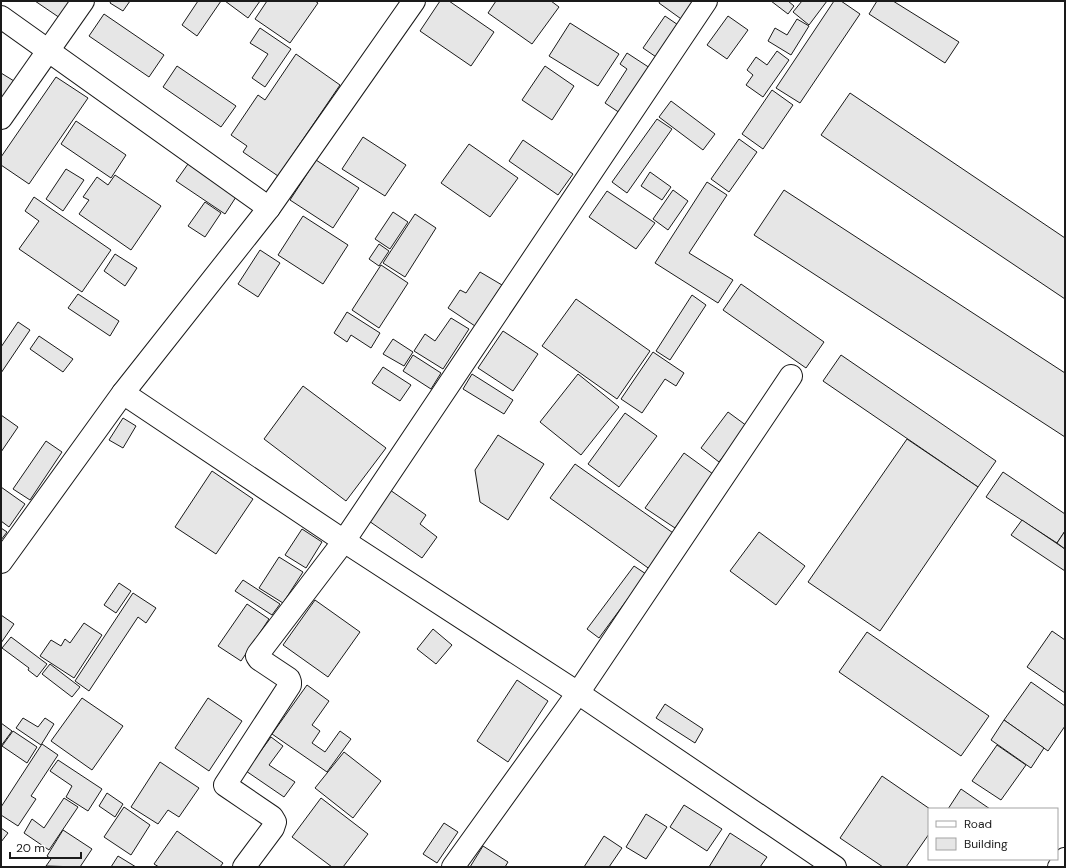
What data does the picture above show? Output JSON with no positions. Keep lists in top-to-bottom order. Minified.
{"legend":["Road","Building"],"scale_bar":"20 m"}
